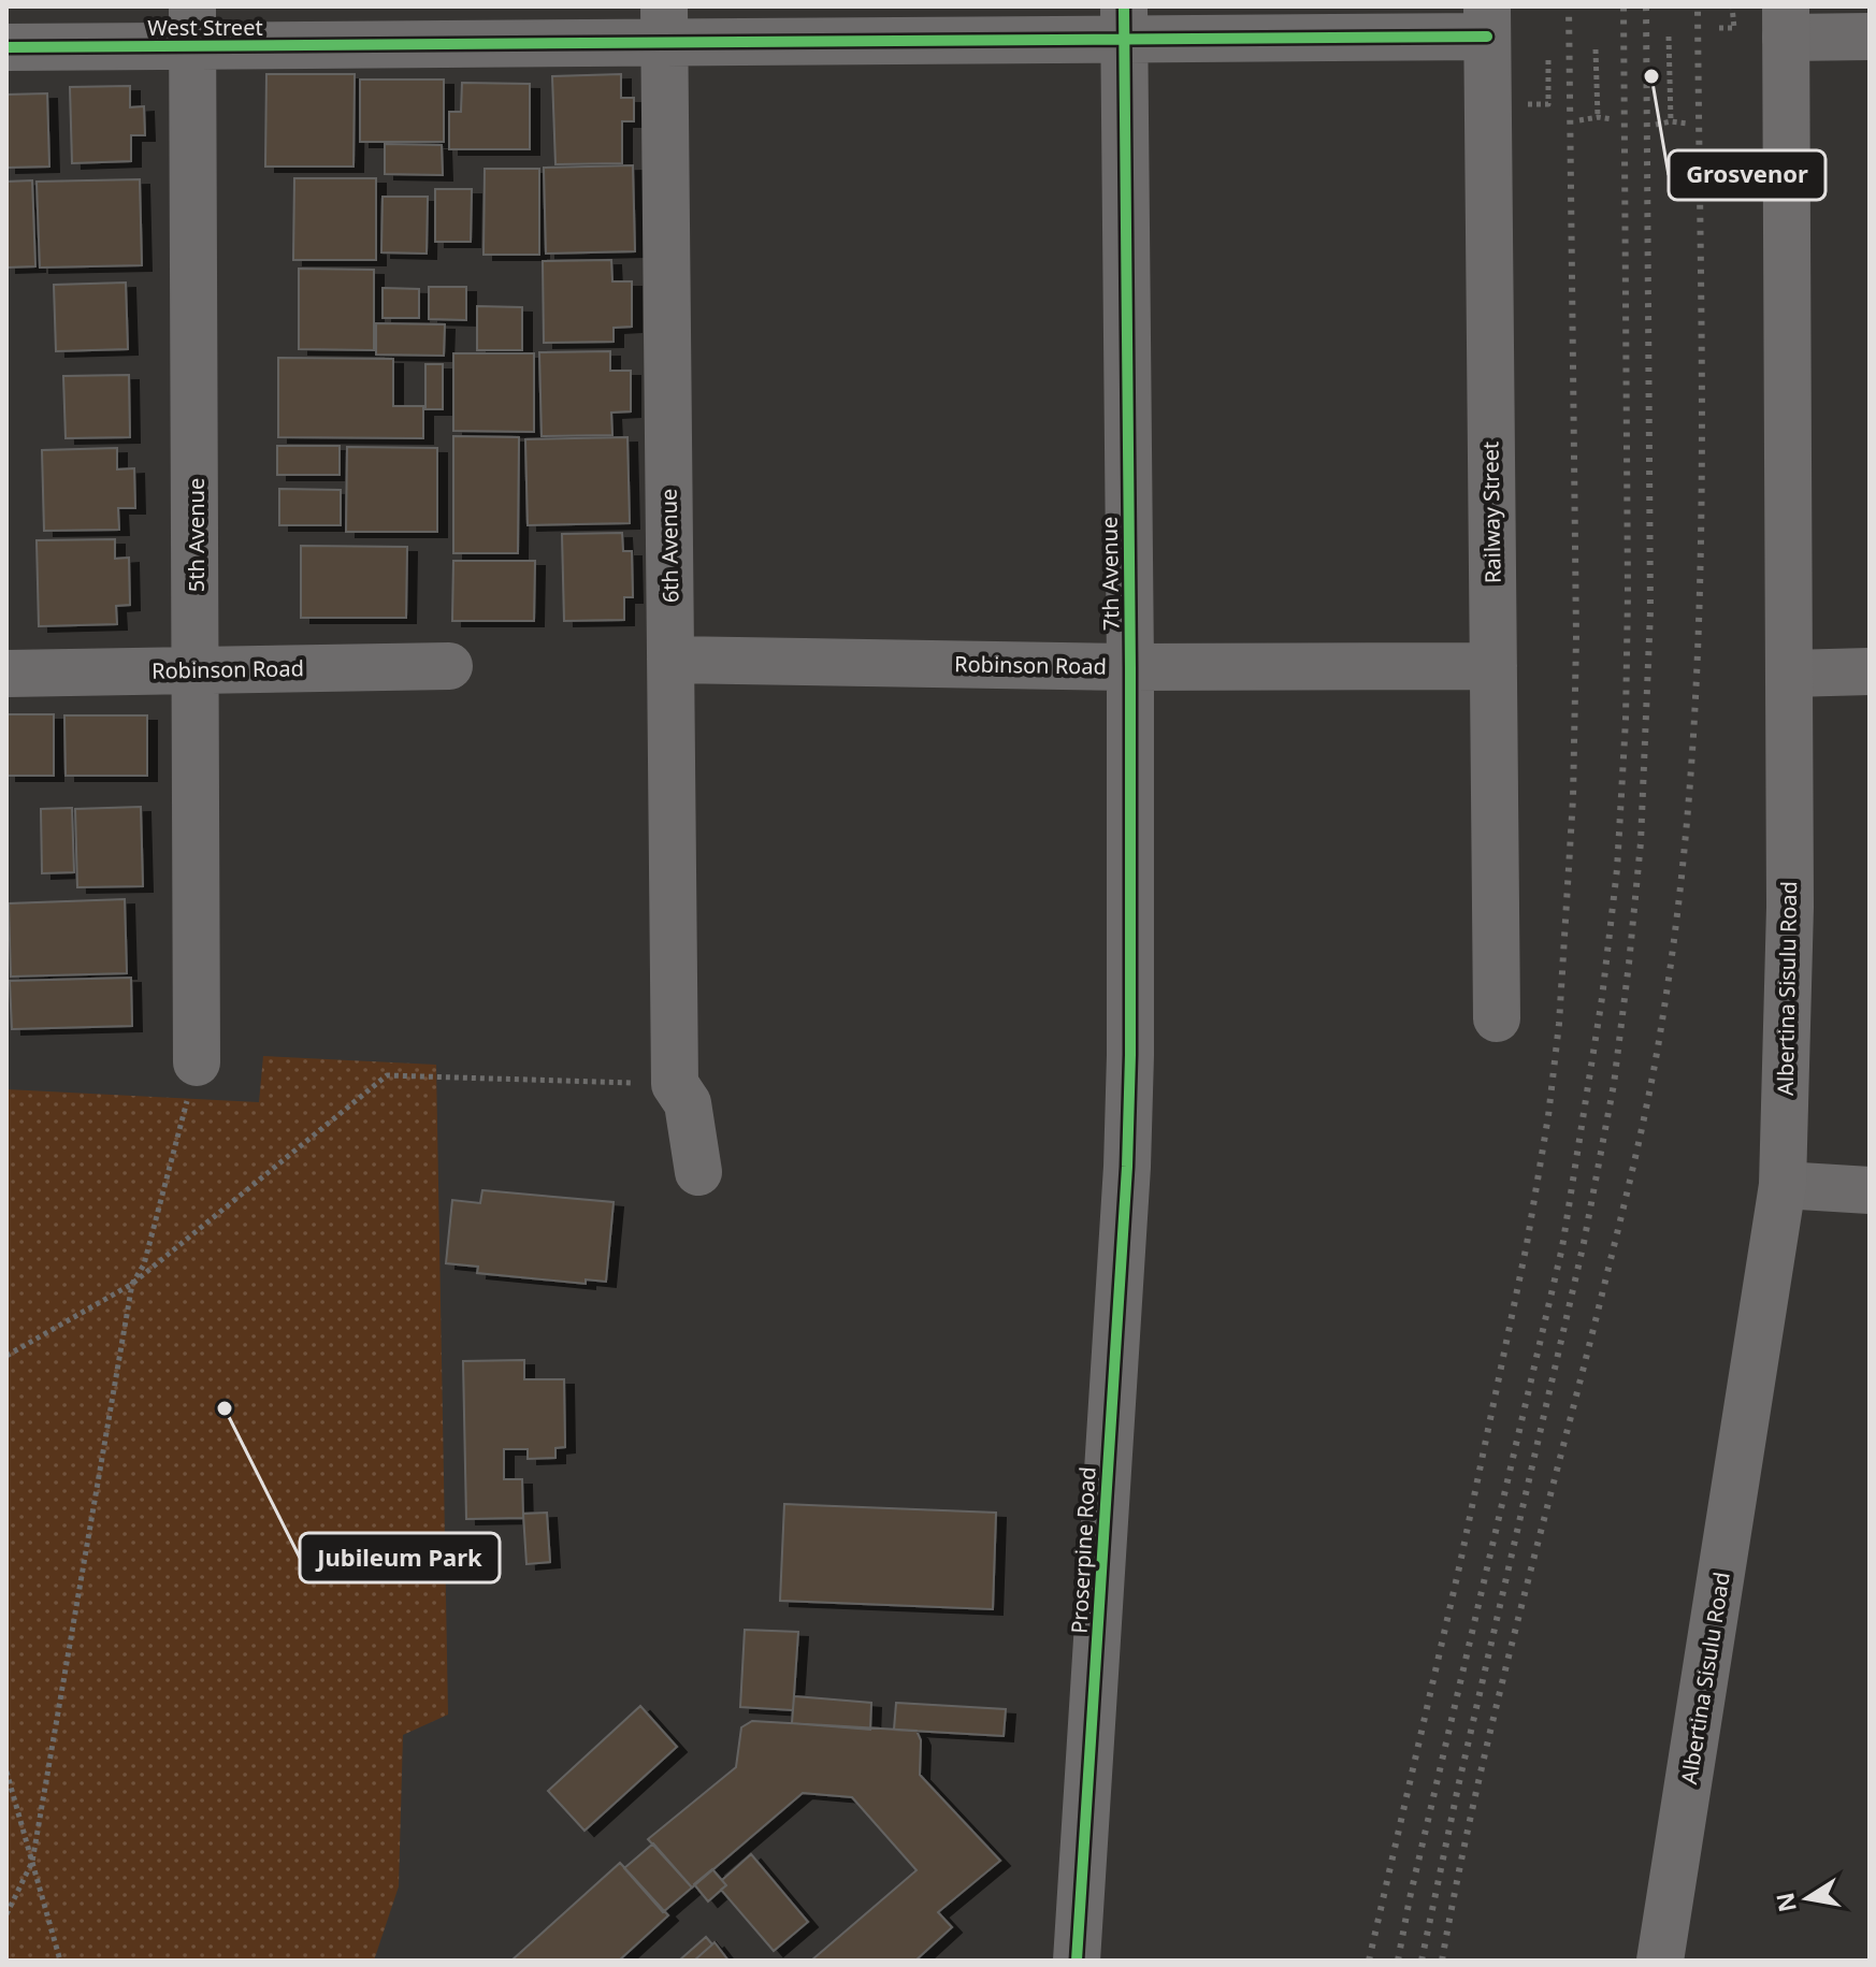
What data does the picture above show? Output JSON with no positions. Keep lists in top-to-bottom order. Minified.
{"streets":{"main road":["Albertina Sisulu Road"],"street":["West Street","Railway Street","5th Avenue","6th Avenue","7th Avenue","Robinson Road","Proserpine Road"]},"crossings":[["West Street","Railway Street"],["West Street","5th Avenue"],["West Street","6th Avenue"],["West Street","7th Avenue"],["Railway Street","Robinson Road"],["5th Avenue","Robinson Road"],["6th Avenue","Robinson Road"],["7th Avenue","Robinson Road"],["7th Avenue","Proserpine Road"]],"places":["Grosvenor","Jubileum Park"],"north":"left"}
